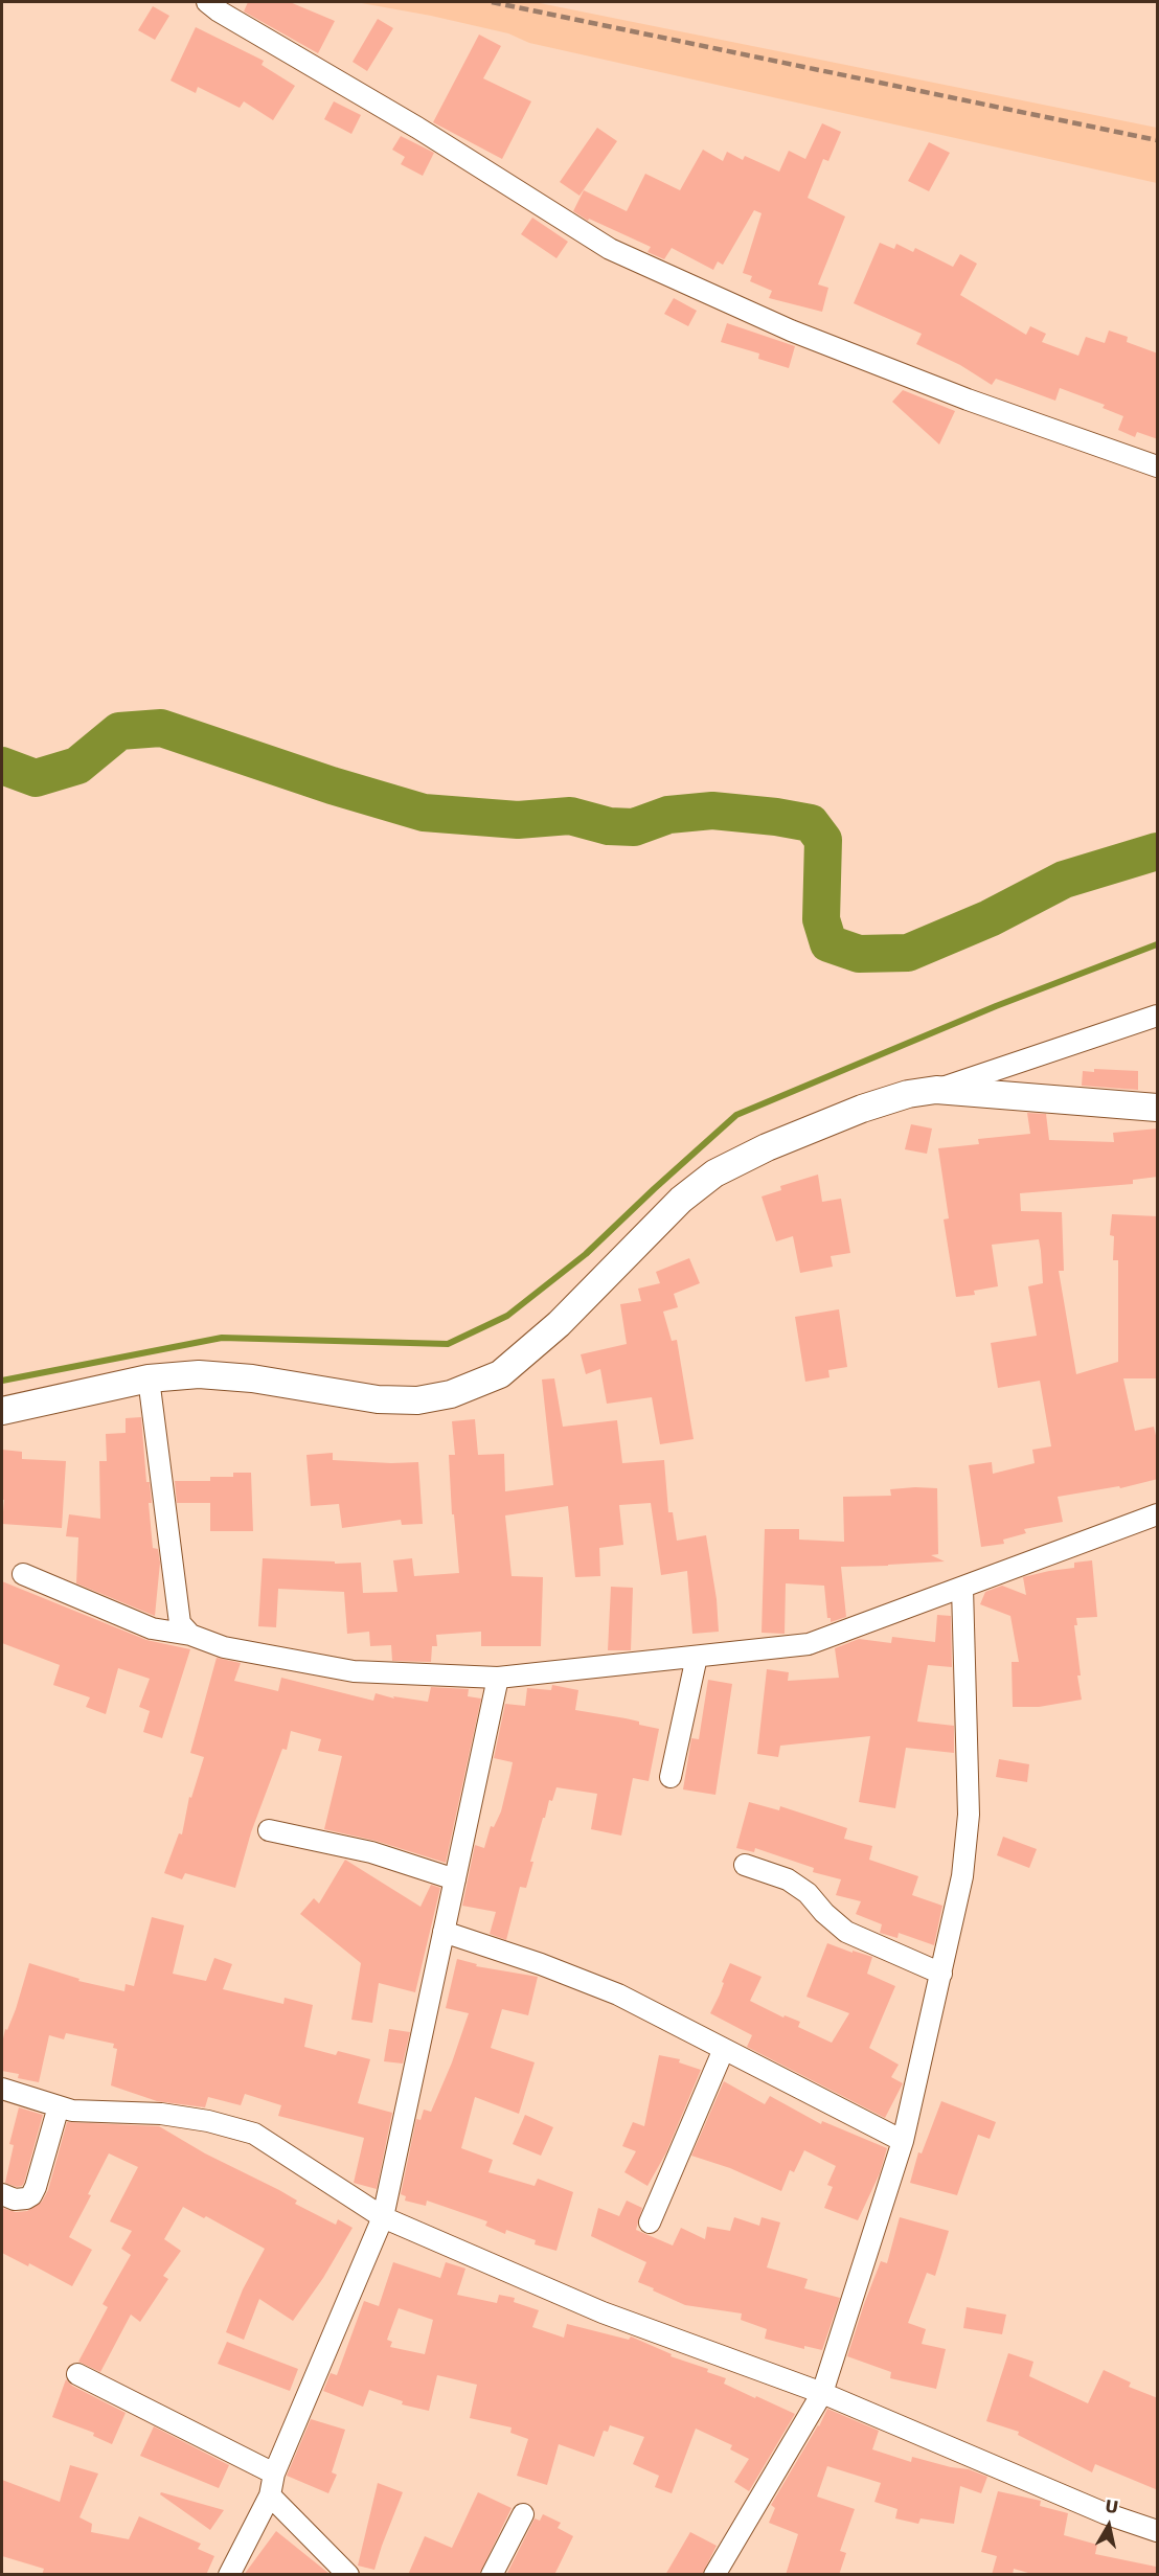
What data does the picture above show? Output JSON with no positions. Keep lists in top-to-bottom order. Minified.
{"north":"top"}
